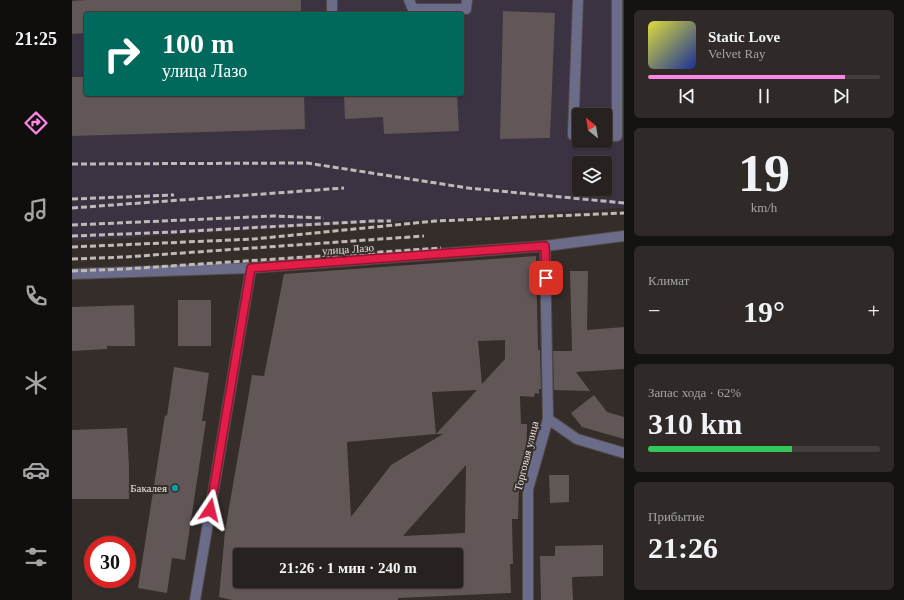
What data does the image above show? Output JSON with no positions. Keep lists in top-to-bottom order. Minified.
{"streets":{"street":["улица Лазо","Торговая улица"]},"crossings":[["улица Лазо","Торговая улица"]],"places":["Бакалея"],"north":"top left","page":{"tabs":"21:25","turn":["100 m","улица Лазо"],"song":["Static Love","Velvet Ray"],"tile":[["19","km/h"],"Климат",["Запас хода · 62%","310 km"],["Прибытие","21:26"]],"heat":["−","19°","+"],"limit":"30","trip":"21:26 · 1 мин · 240 m"}}
